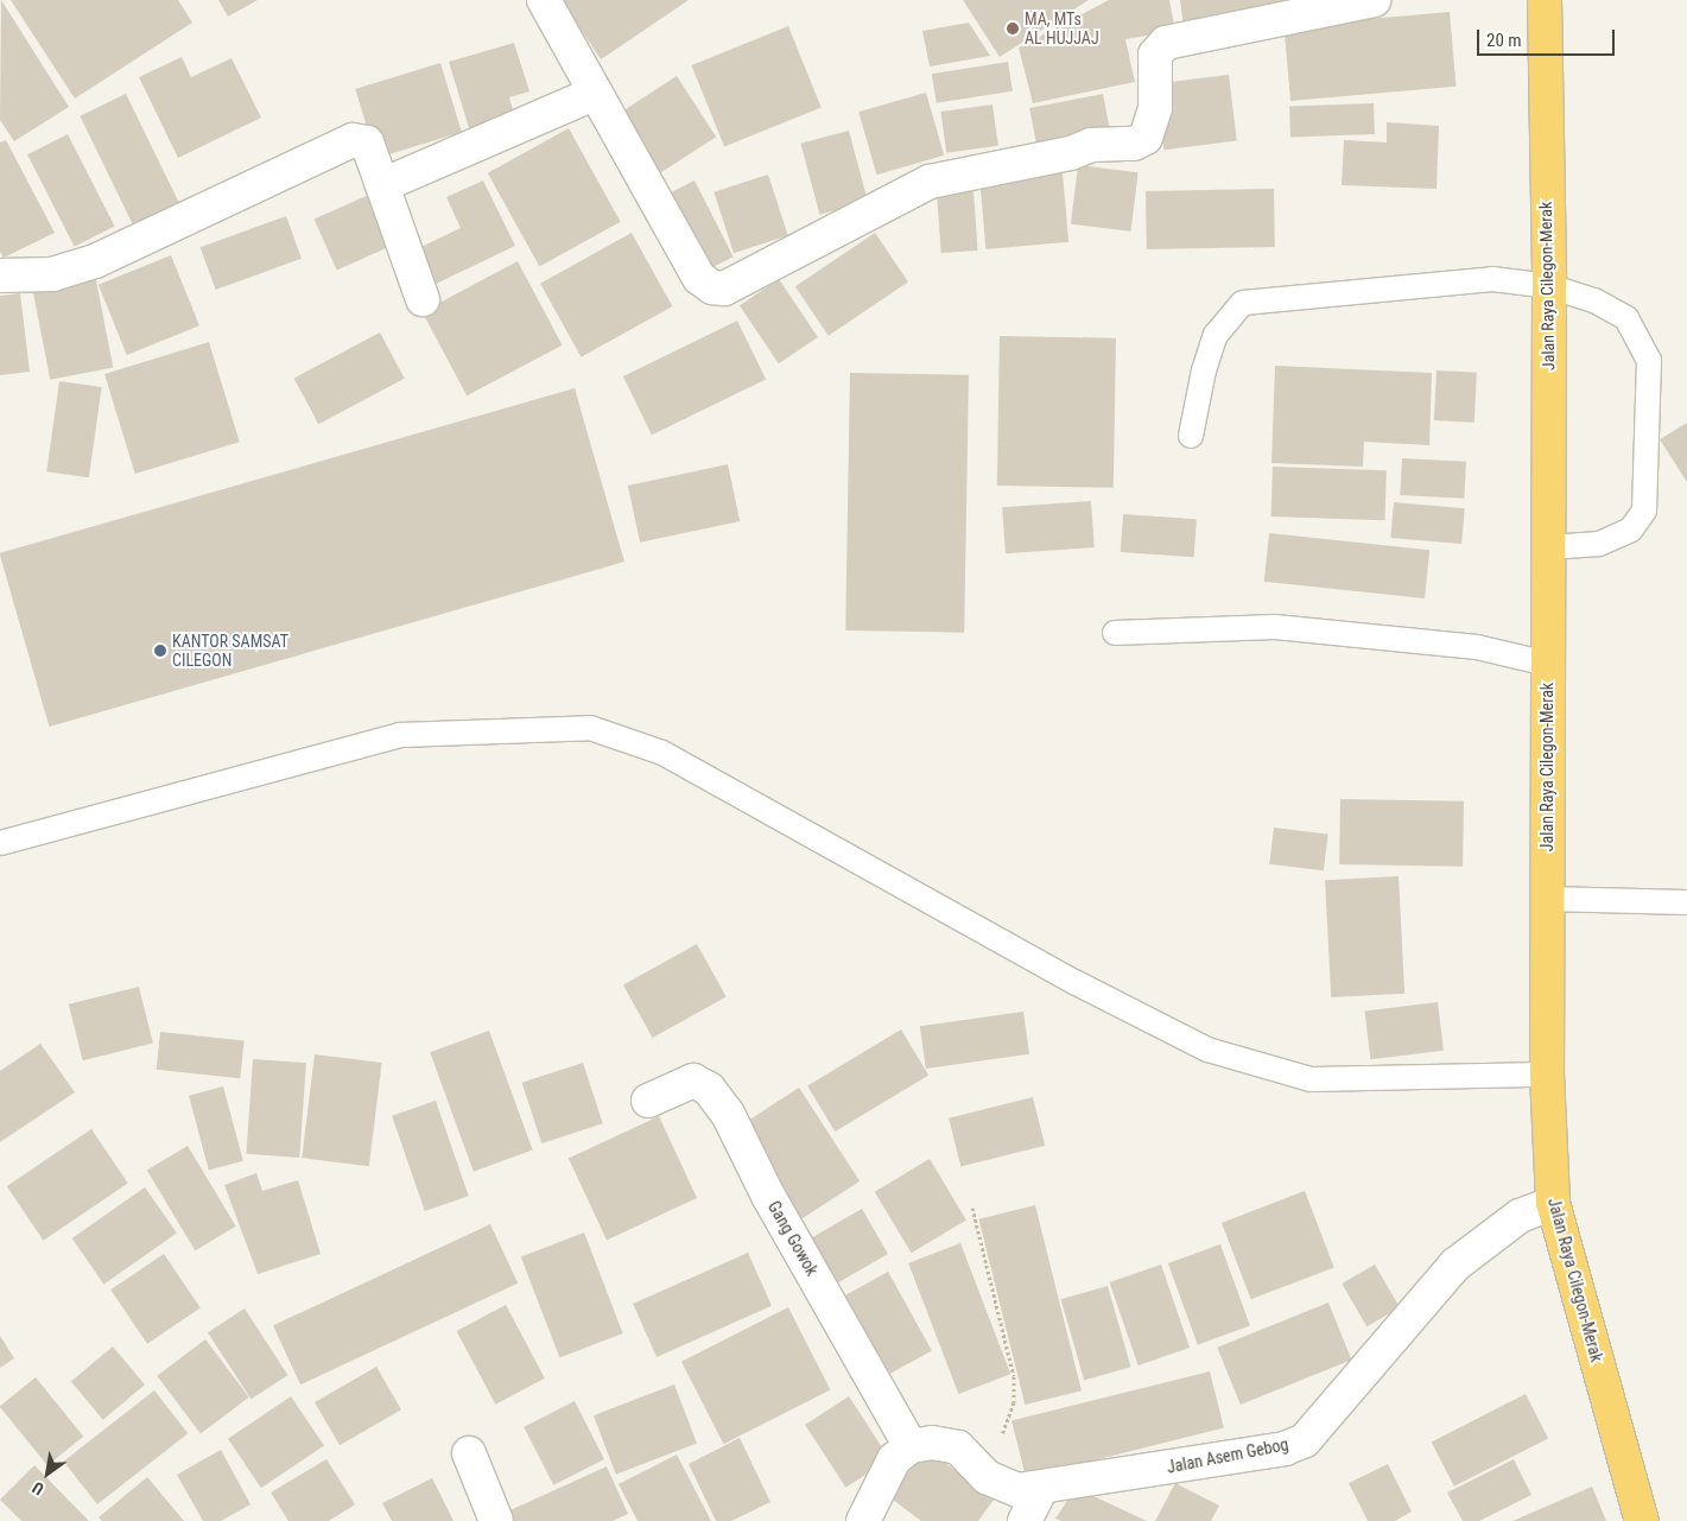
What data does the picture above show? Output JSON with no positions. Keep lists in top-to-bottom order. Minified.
{"streets":{"highway":["Jalan Raya Cilegon-Merak"],"street":["Gang Gowok","Jalan Asem Gebog"]},"crossings":[["Jalan Raya Cilegon-Merak","Jalan Asem Gebog"],["Gang Gowok","Jalan Asem Gebog"]],"places":["MA, MTs AL HUJJAJ","KANTOR SAMSAT CILEGON"],"scale_bar":"20 m","north":"bottom left"}
